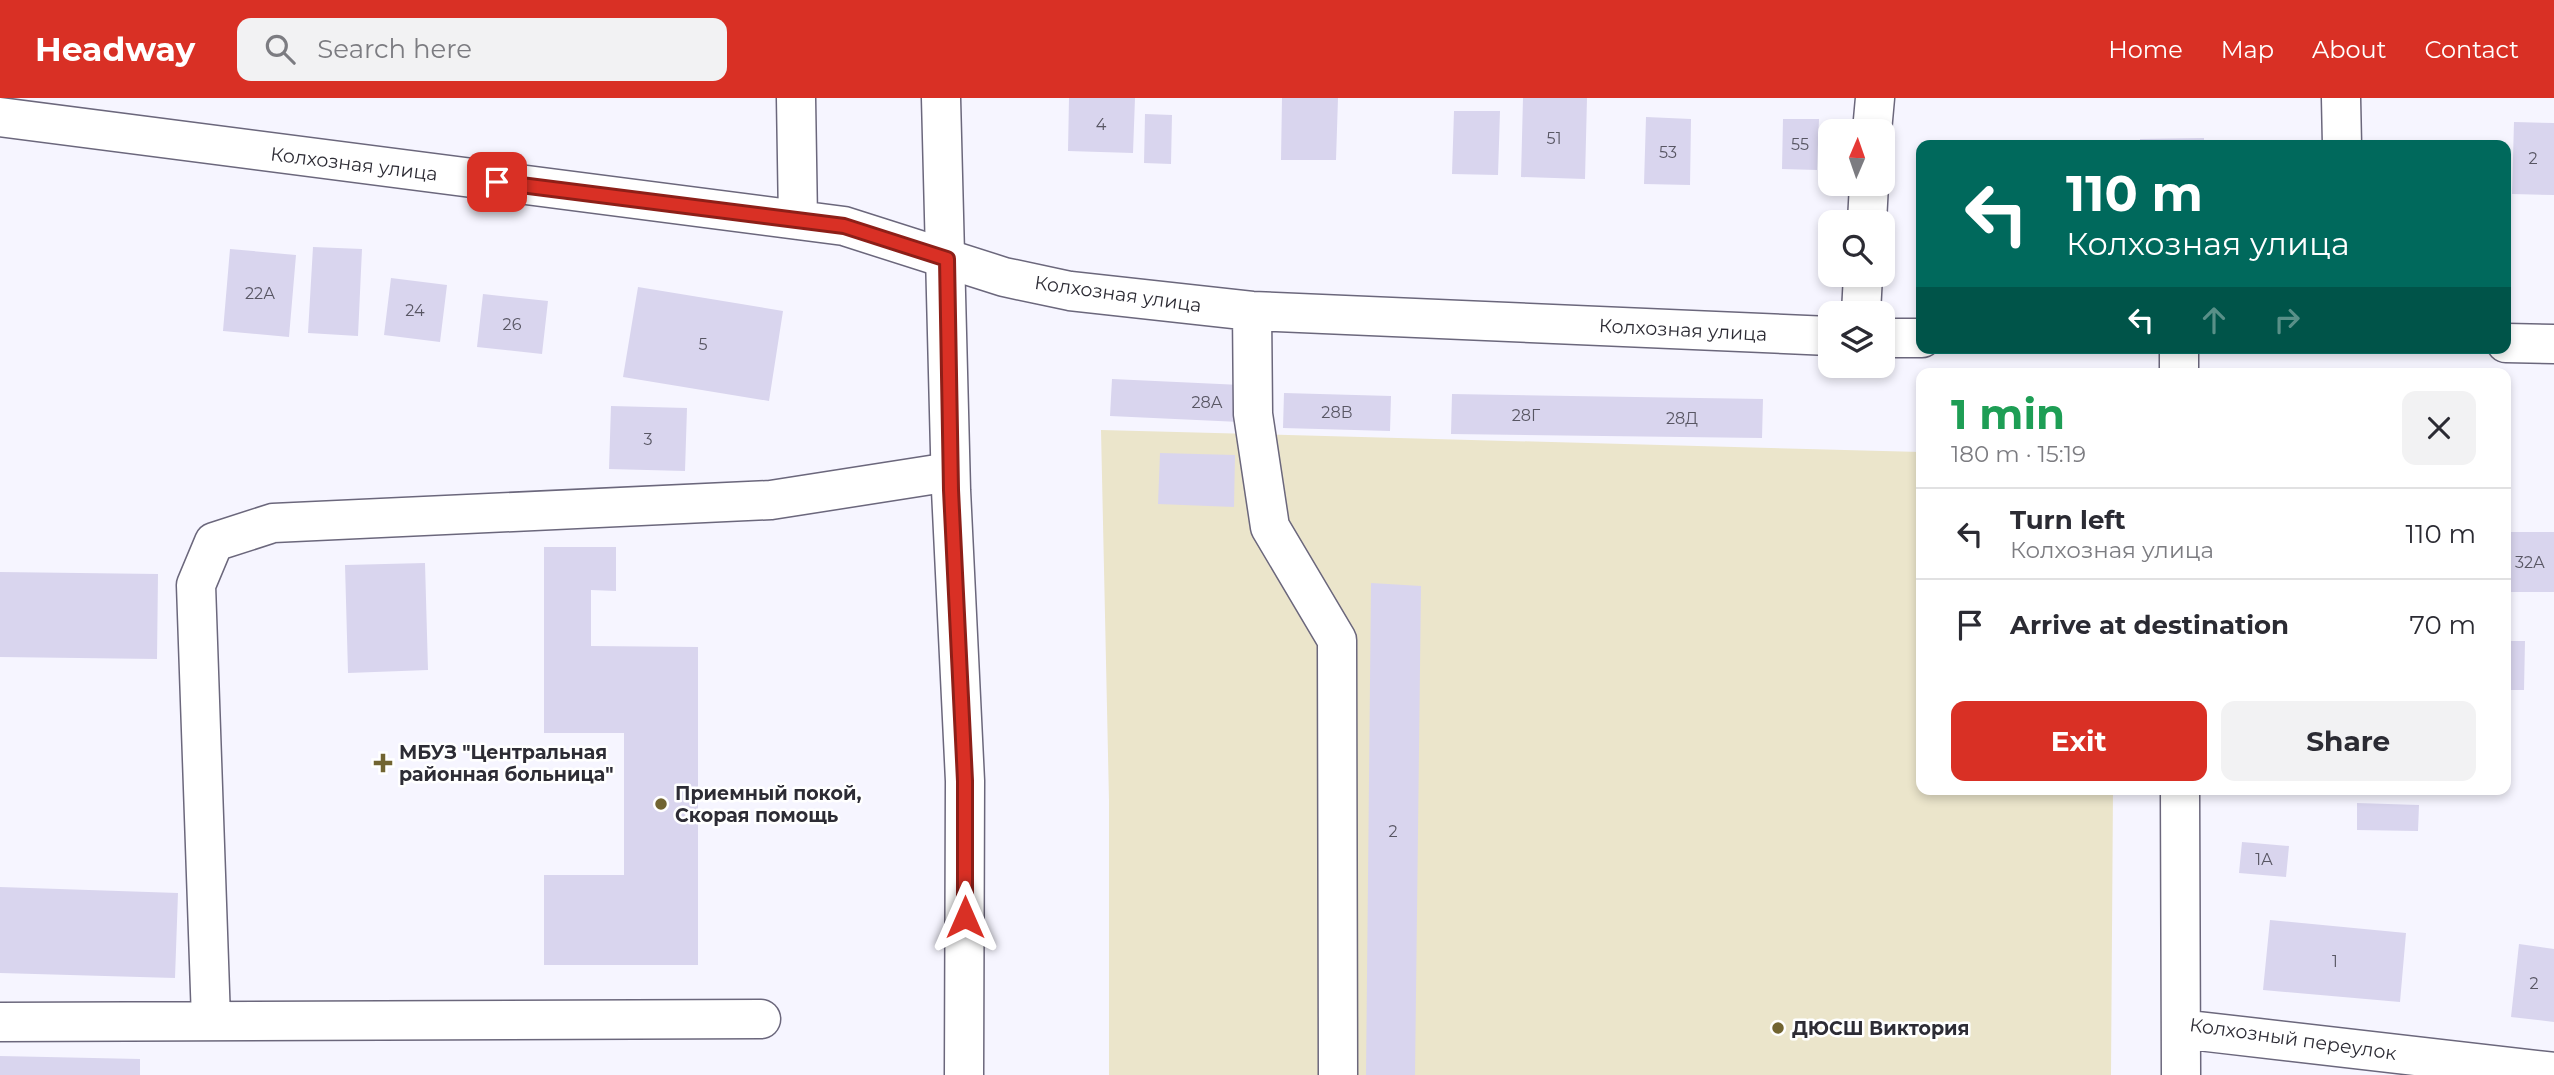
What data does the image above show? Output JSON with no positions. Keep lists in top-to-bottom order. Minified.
{"streets":{"street":["Колхозная улица","Колхозный переулок"]},"places":{"health":["МБУЗ \"Центральная районная больница\""],"other":["Приемный покой, Скорая помощь","ДЮСШ Виктория"]},"house_numbers":["4","51","55","53","2","22А","24","26","5","28А","28В","28Г","28Д","3","32А","2","1А","1","2"],"north":"top","page":{"header":"Headway","search":"Search here","nav":["Home","Map","About","Contact"],"turn":["110 m","Колхозная улица"],"heading":["1 min","180 m · 15:19"],"list":[{"name":"Turn left","note":"Колхозная улица","value":"110 m"},{"name":"Arrive at destination","value":"70 m"}],"buttons":["Exit","Share"]}}
